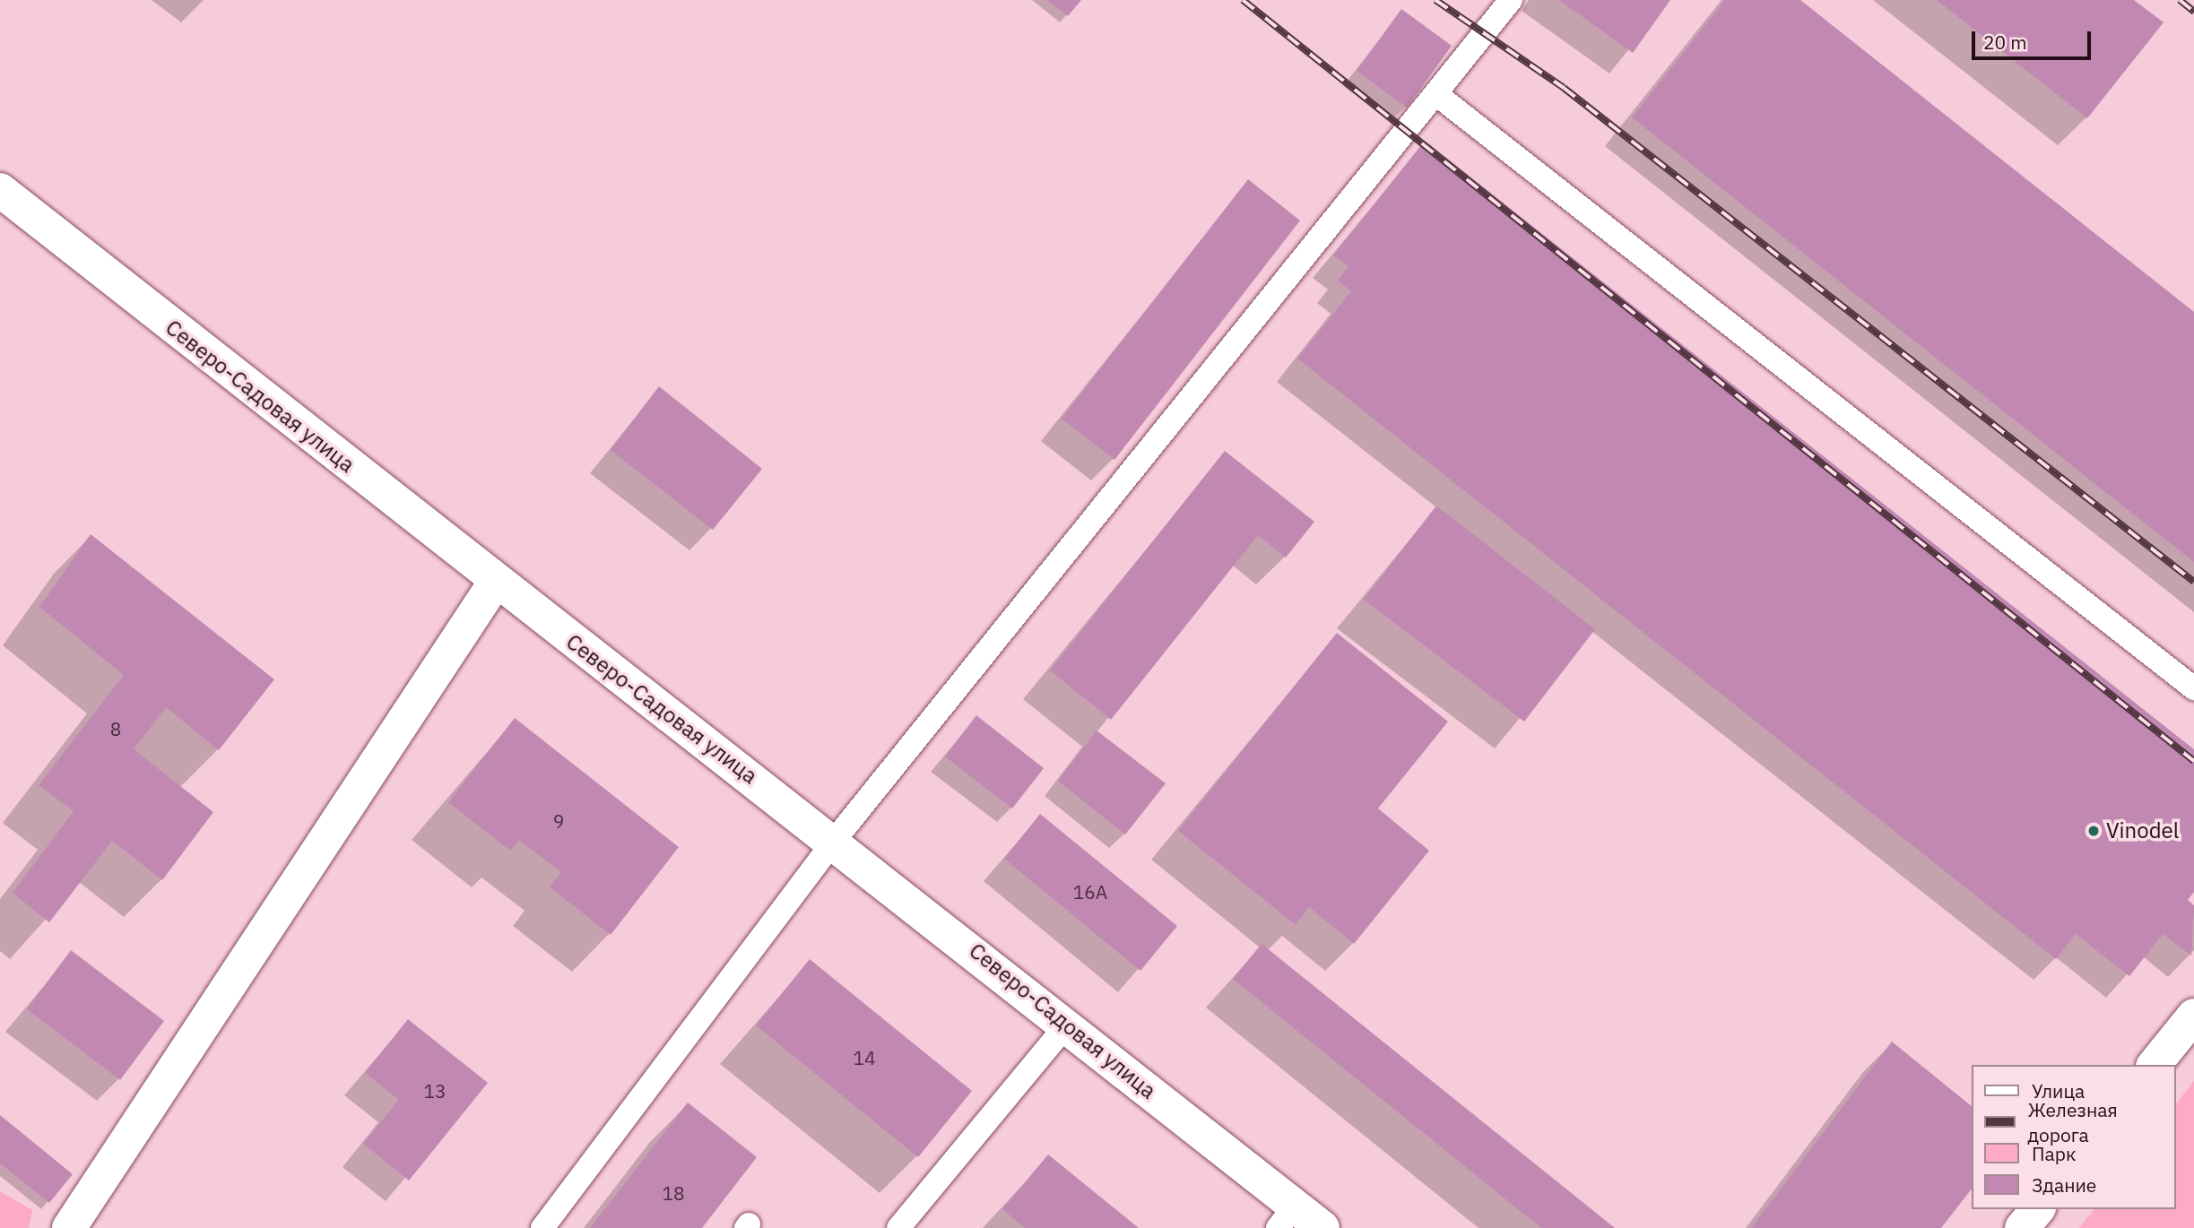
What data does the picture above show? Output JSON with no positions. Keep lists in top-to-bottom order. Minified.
{"streets":{"street":["Северо-Садовая улица"]},"places":["Vinodel"],"house_numbers":["8","9","16А","14","13","18"],"legend":["Улица","Железная дорога","Парк","Здание"],"scale_bar":"20 m"}
